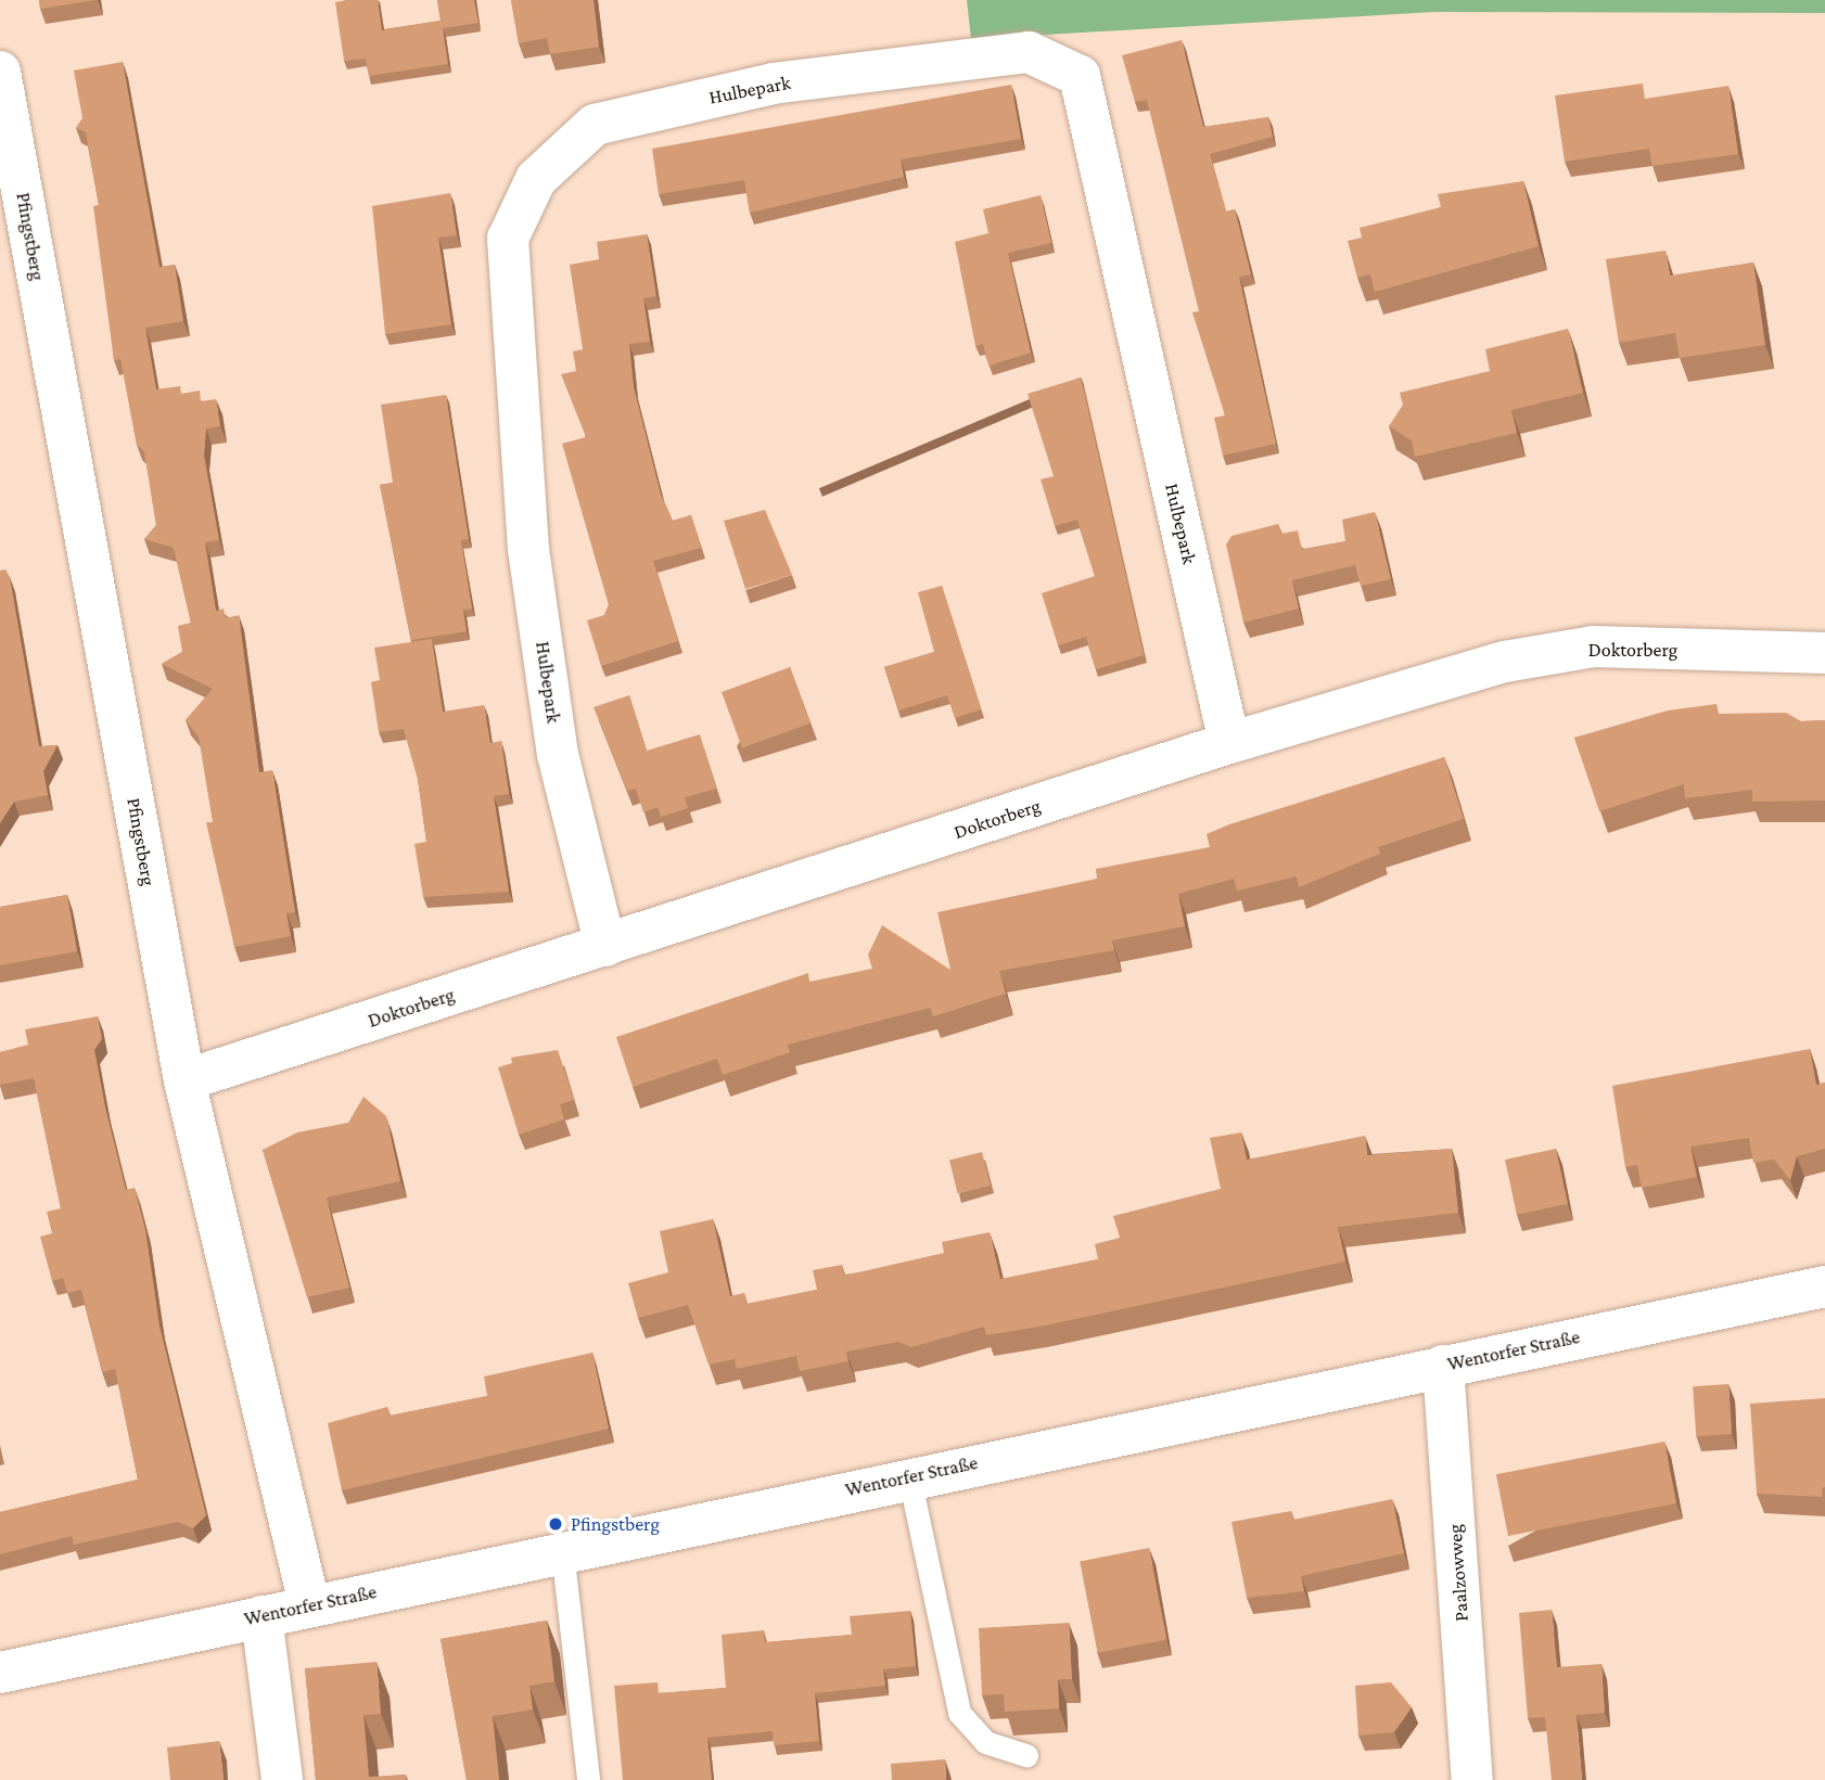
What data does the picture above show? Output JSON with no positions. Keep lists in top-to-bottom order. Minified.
{"streets":{"street":["Hulbepark","Pfingstberg","Doktorberg","Wentorfer Straße","Paalzowweg"]},"crossings":[["Hulbepark","Doktorberg"],["Pfingstberg","Doktorberg"],["Pfingstberg","Wentorfer Straße"],["Wentorfer Straße","Paalzowweg"]],"places":["Pfingstberg"]}
